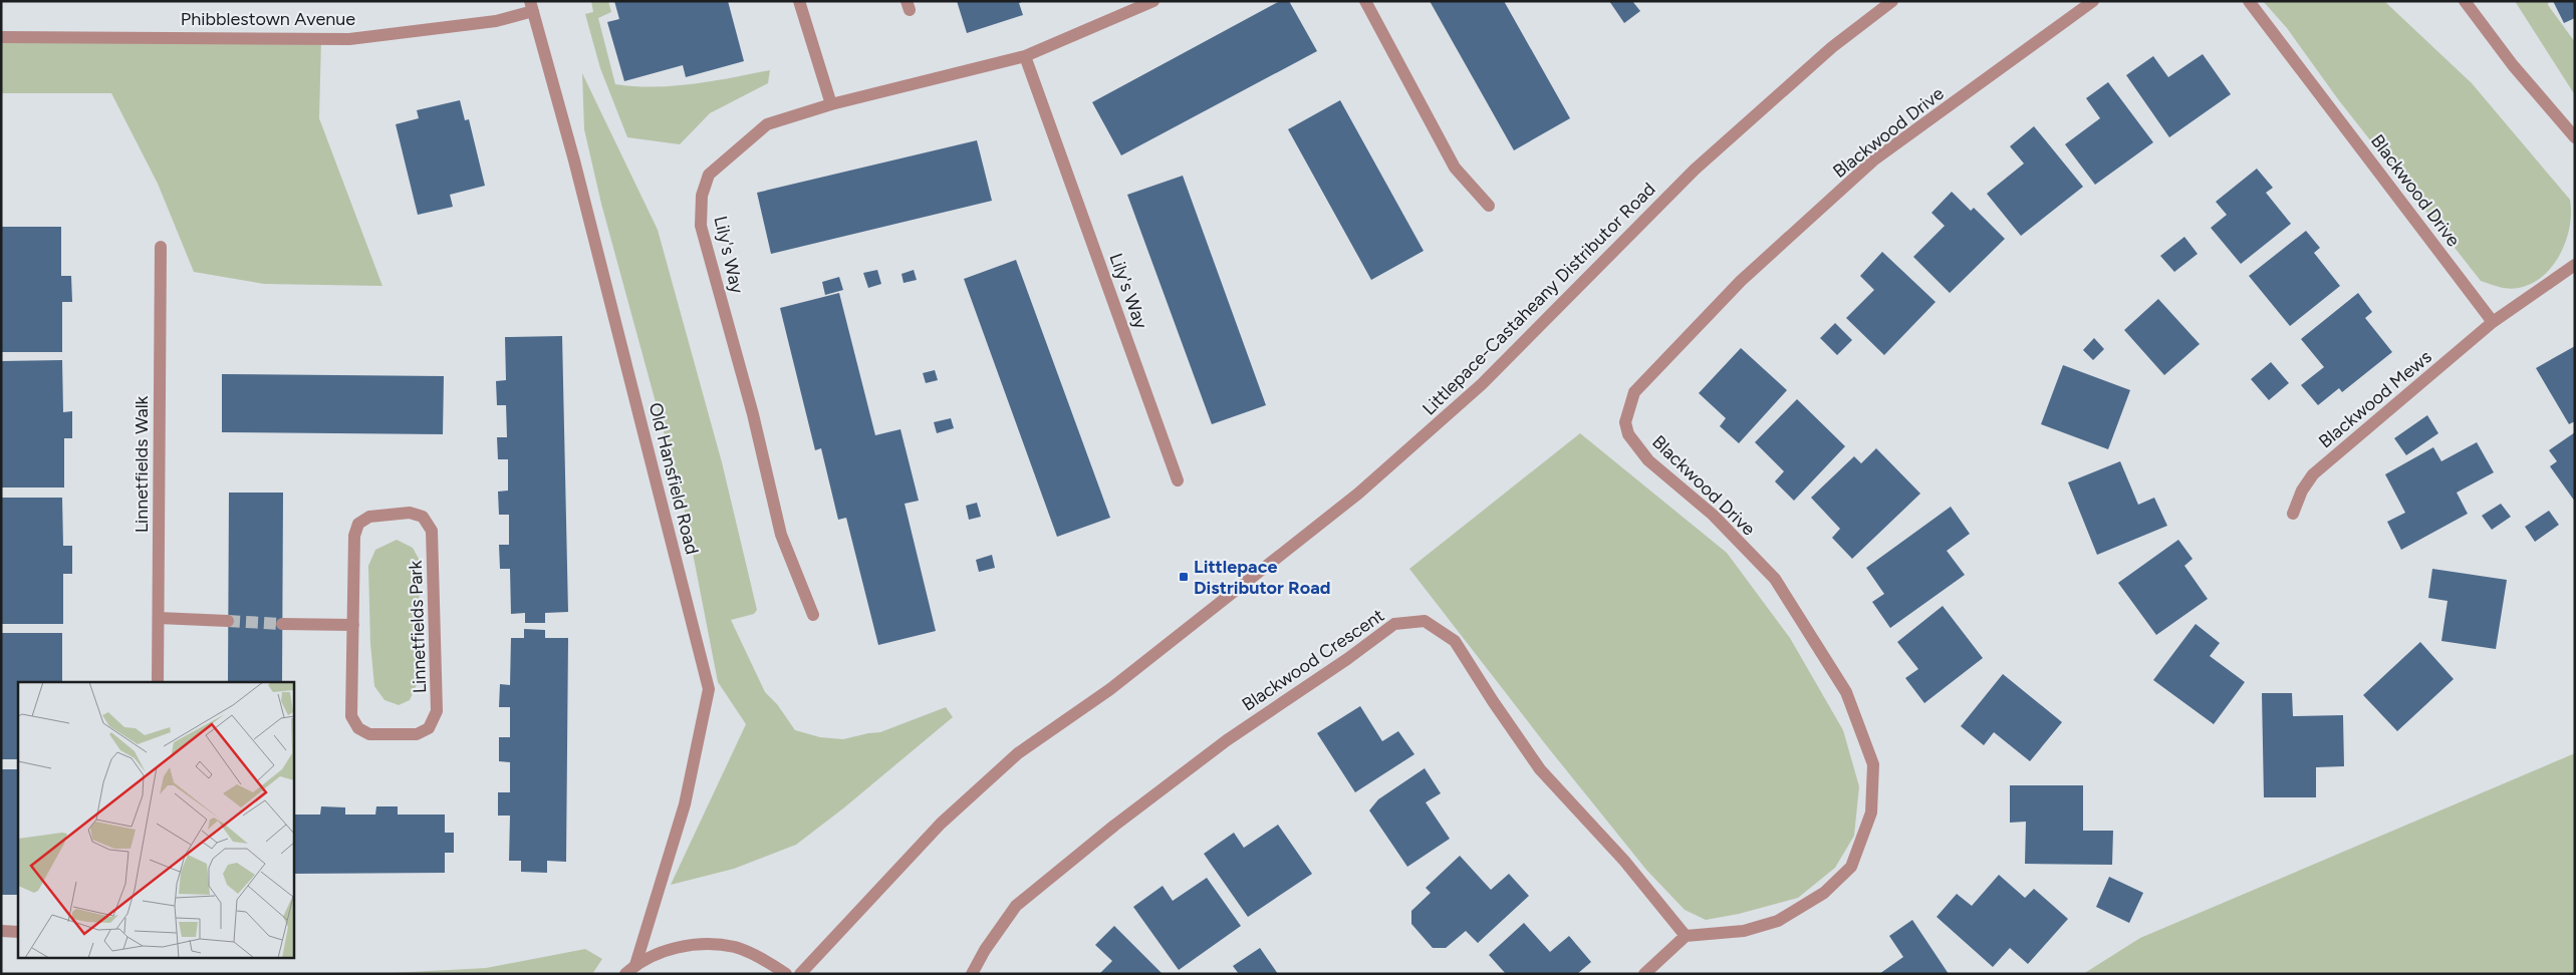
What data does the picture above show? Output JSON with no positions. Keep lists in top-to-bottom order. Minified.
{"streets":{"street":["Phibblestown Avenue","Blackwood Drive","Lily's Way","Littlepace-Castaheany Distributor Road","Blackwood Mews","Linnetfields Walk","Old Hansfield Road","Linnetfields Park","Blackwood Crescent"]},"crossings":[["Phibblestown Avenue","Old Hansfield Road"],["Blackwood Drive","Blackwood Mews"],["Blackwood Drive","Blackwood Crescent"]],"places":{"transit":["Littlepace Distributor Road"]}}
